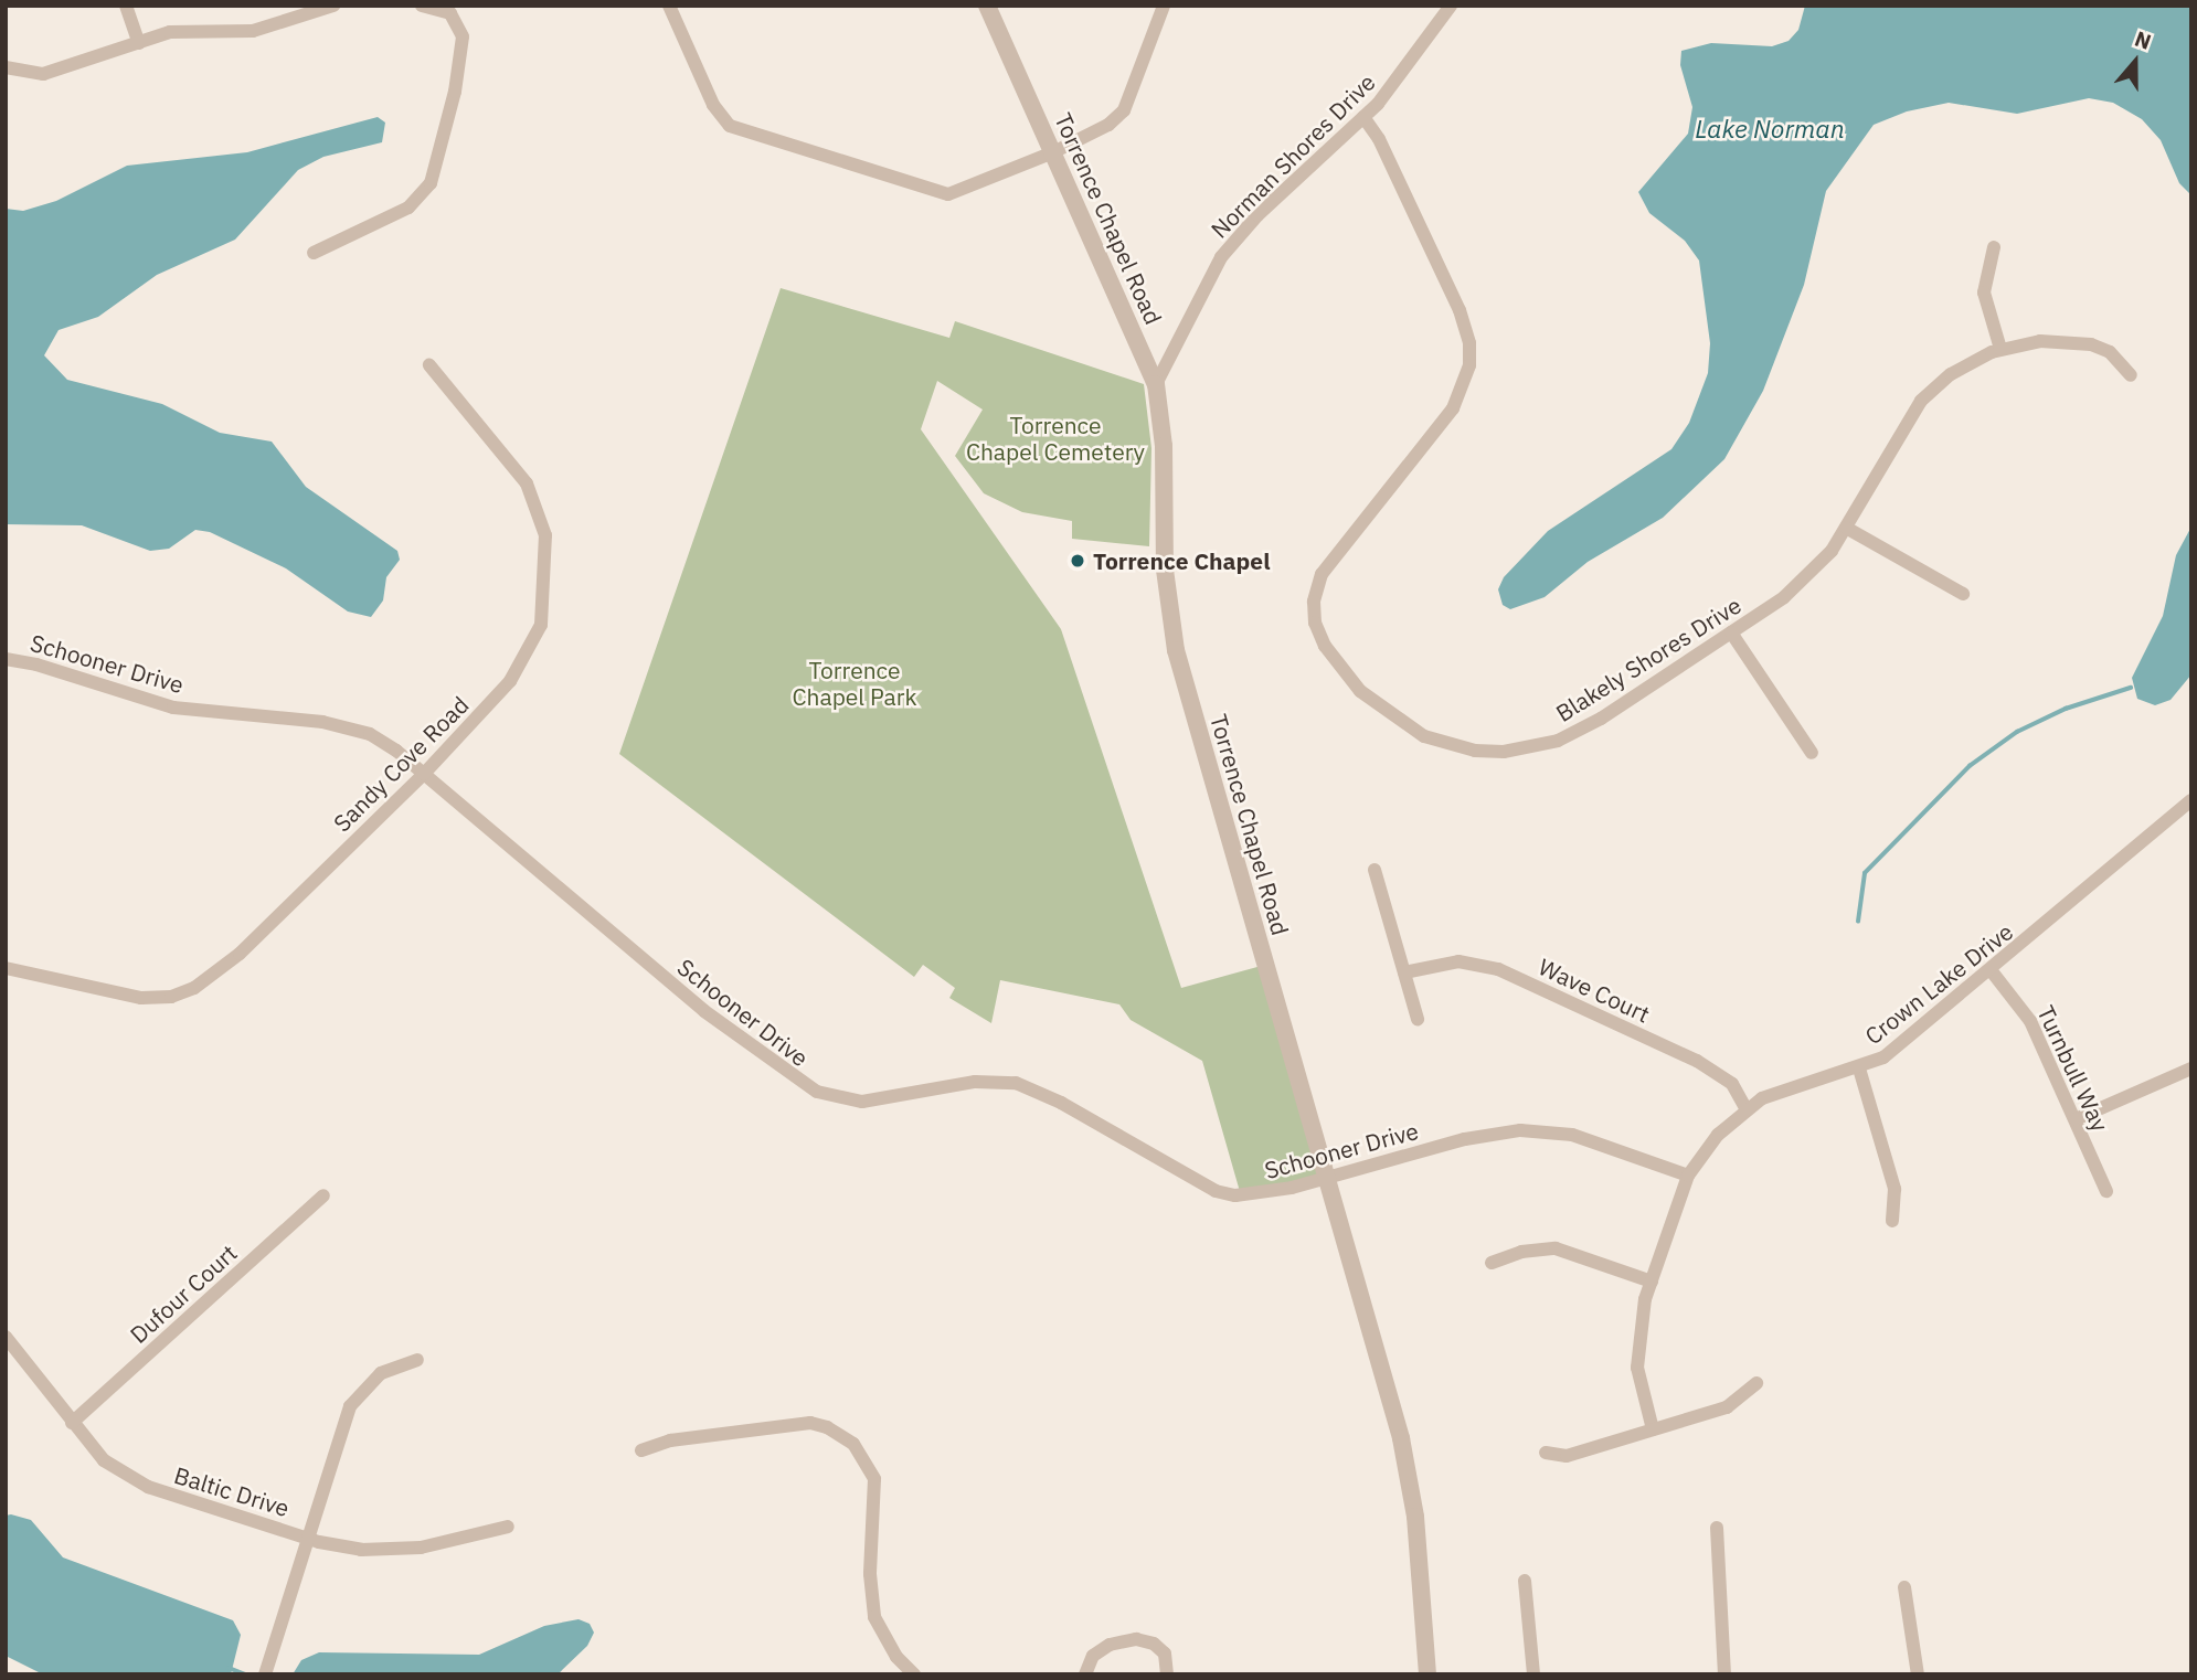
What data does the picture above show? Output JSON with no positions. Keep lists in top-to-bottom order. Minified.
{"streets":{"street":["Norman Shores Drive","Torrence Chapel Road","Blakely Shores Drive","Schooner Drive","Sandy Cove Road","Crown Lake Drive","Wave Court","Turnbull Way","Dufour Court","Baltic Drive"]},"crossings":[["Norman Shores Drive","Torrence Chapel Road"],["Norman Shores Drive","Blakely Shores Drive"],["Torrence Chapel Road","Schooner Drive"],["Schooner Drive","Sandy Cove Road"],["Schooner Drive","Crown Lake Drive"],["Crown Lake Drive","Wave Court"],["Crown Lake Drive","Turnbull Way"],["Dufour Court","Baltic Drive"]],"water":["Lake Norman"],"parks":["Torrence Chapel Cemetery","Torrence Chapel Park"],"places":["Torrence Chapel"],"north":"top"}
